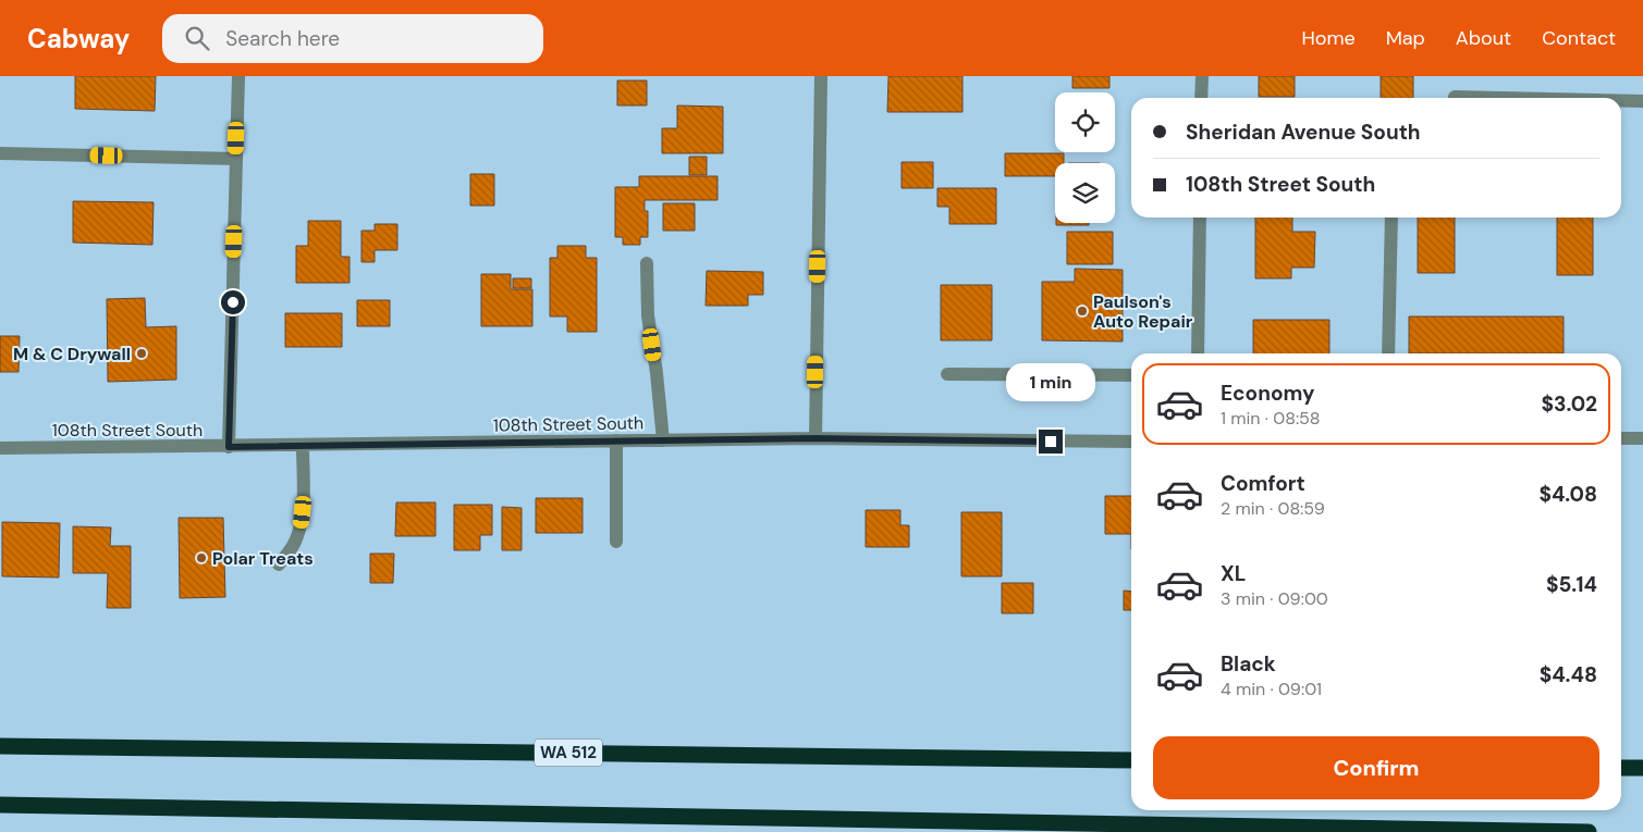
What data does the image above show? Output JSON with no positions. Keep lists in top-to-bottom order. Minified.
{"streets":{"highway":["WA 512"],"street":["108th Street South"]},"places":["Paulson's Auto Repair","M & C Drywall","Polar Treats"],"page":{"header":"Cabway","search":"Search here","nav":["Home","Map","About","Contact"],"banner":["Sheridan Avenue South","108th Street South"],"bubble":"1 min","list":[{"name":"Economy","note":"1 min · 08:58","value":"$3.02"},{"name":"Comfort","note":"2 min · 08:59","value":"$4.08"},{"name":"XL","note":"3 min · 09:00","value":"$5.14"},{"name":"Black","note":"4 min · 09:01","value":"$4.48"}],"buttons":"Confirm"}}
